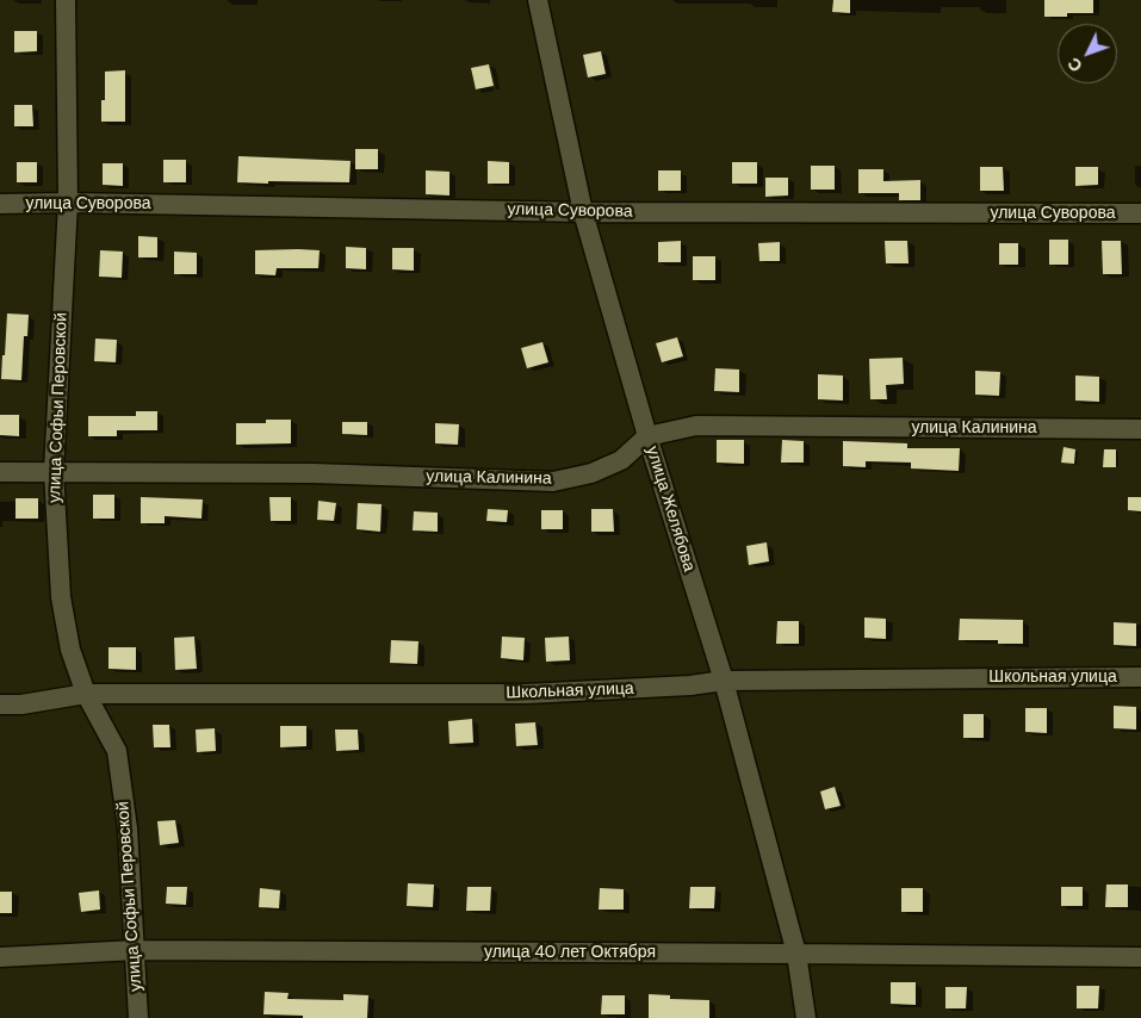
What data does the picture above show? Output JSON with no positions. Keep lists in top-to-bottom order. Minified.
{"streets":{"street":["улица Суворова","улица Софьи Перовской","улица Калинина","улица Желябова","Школьная улица","улица 40 лет Октября"]},"crossings":[["улица Суворова","улица Софьи Перовской"],["улица Суворова","улица Желябова"],["улица Софьи Перовской","улица Калинина"],["улица Софьи Перовской","Школьная улица"],["улица Софьи Перовской","улица 40 лет Октября"],["улица Калинина","улица Желябова"],["улица Желябова","Школьная улица"],["улица Желябова","улица 40 лет Октября"]],"north":"bottom left"}
